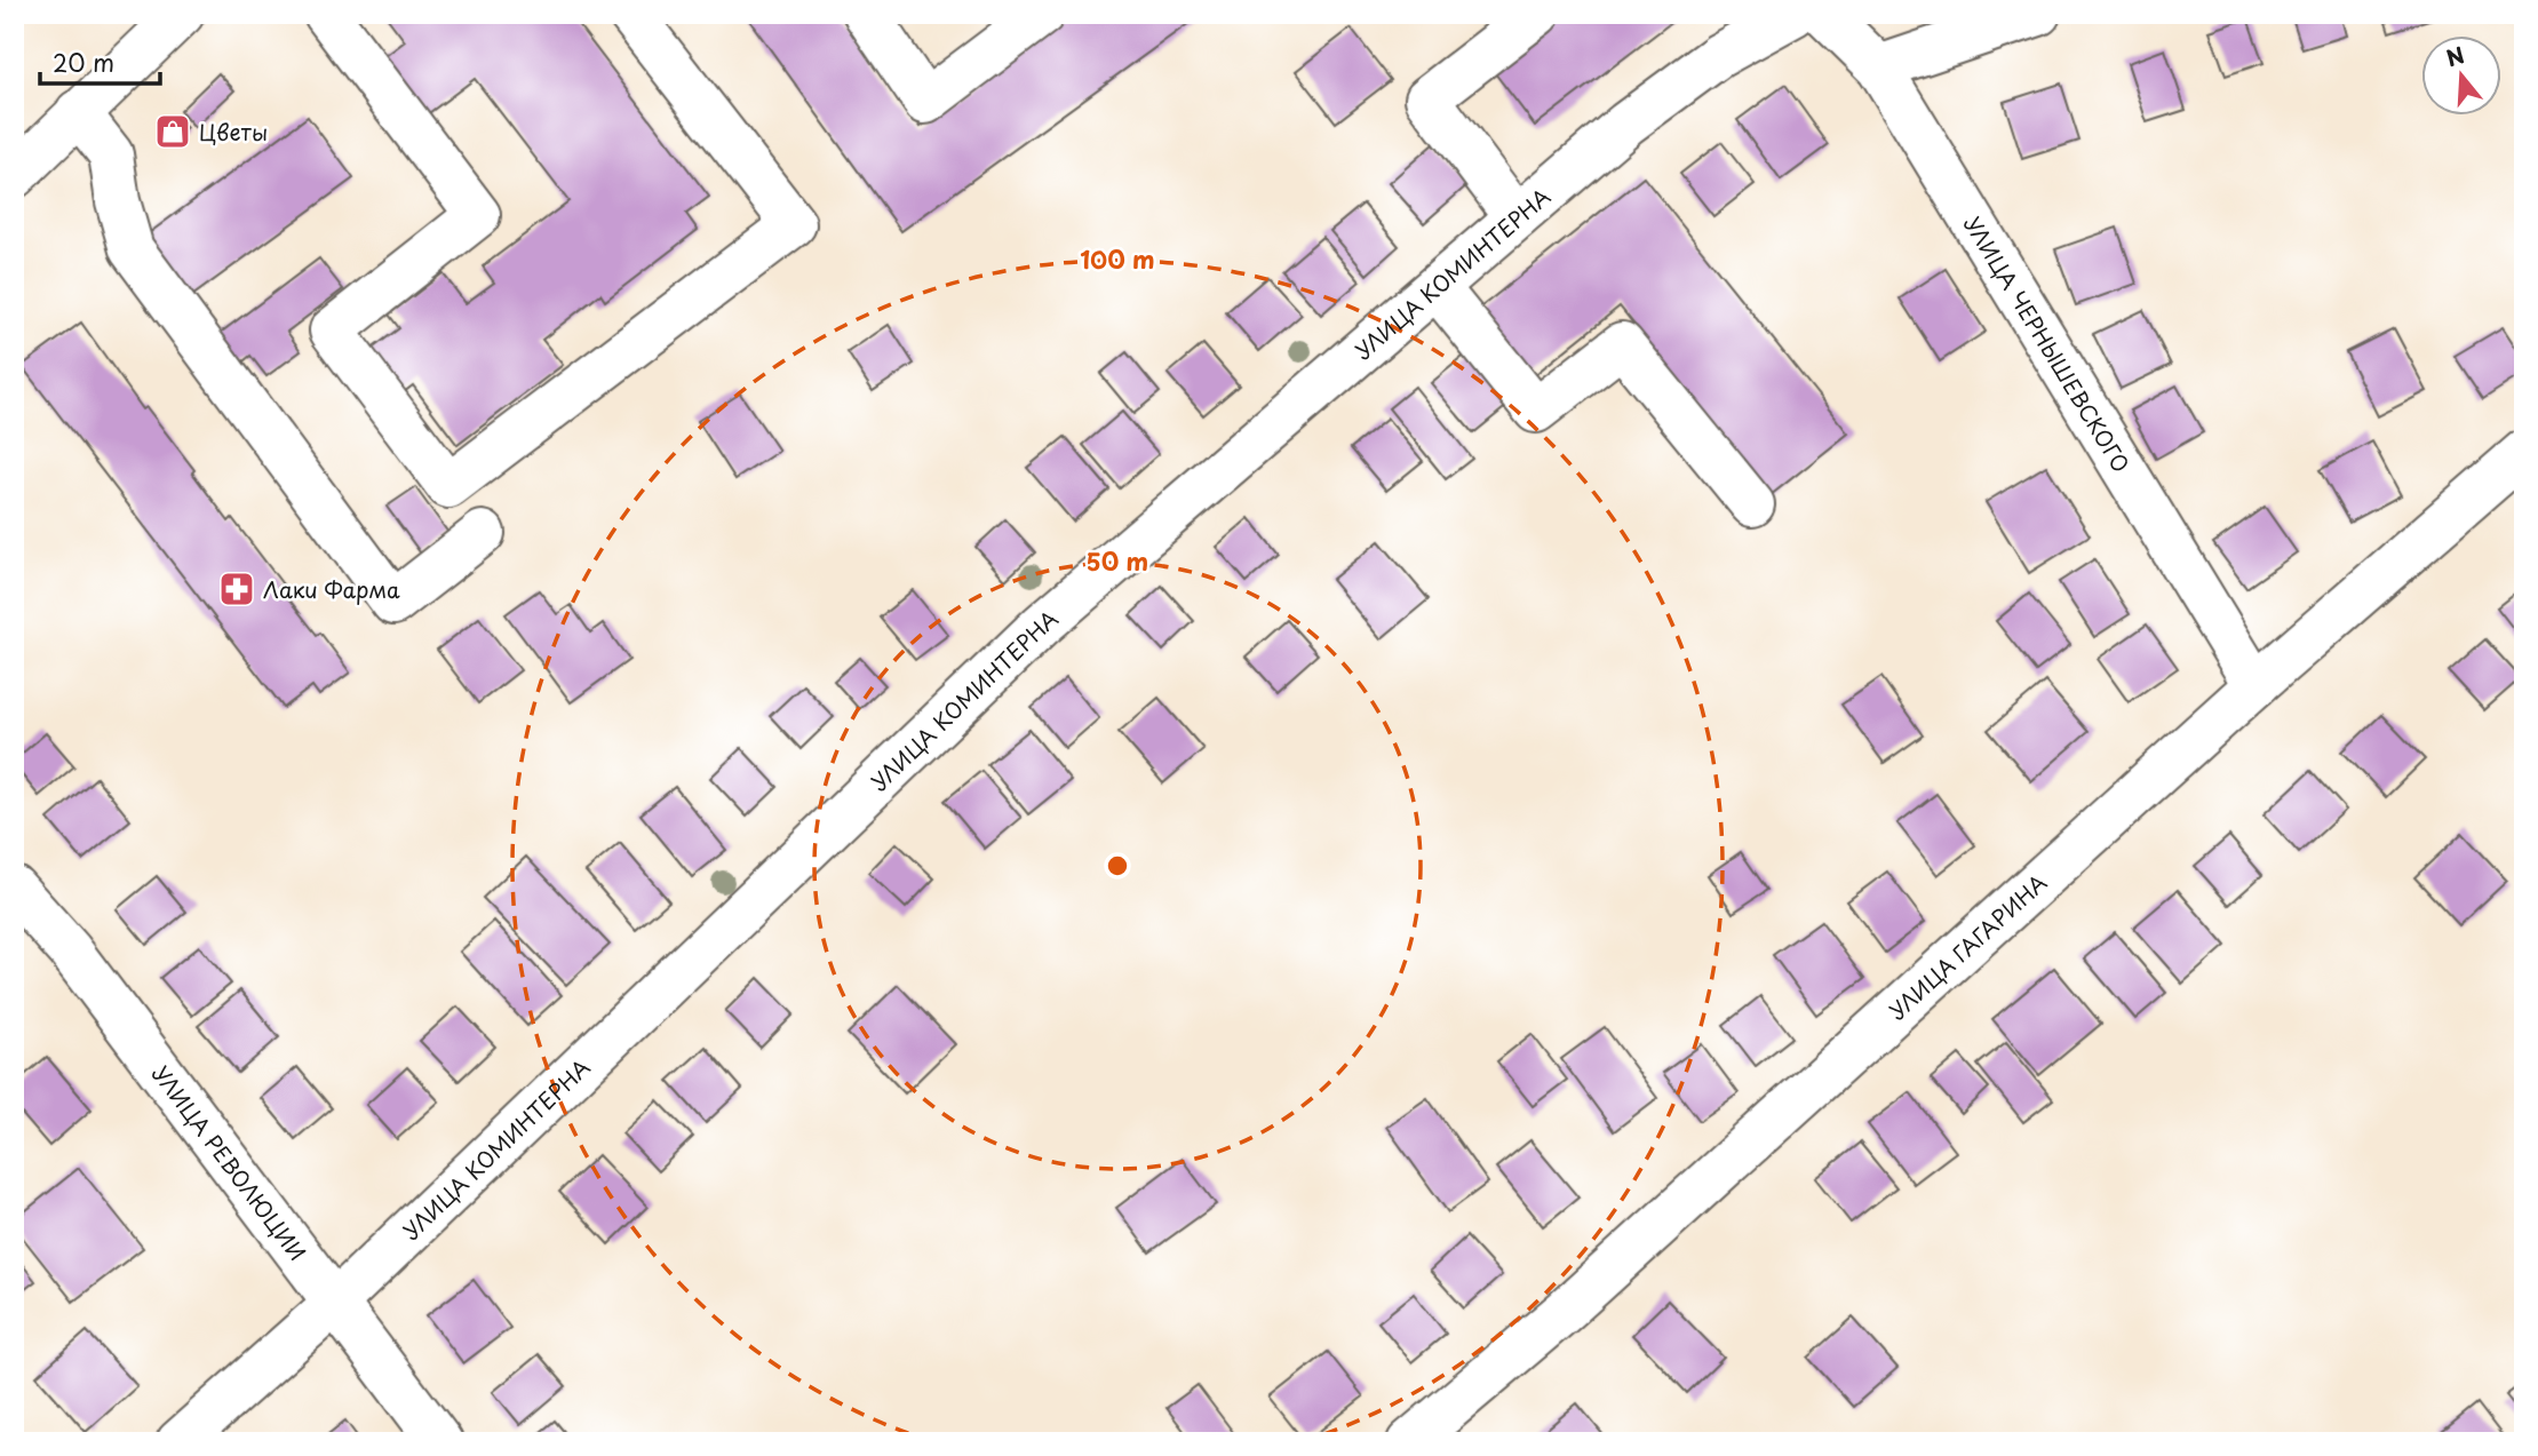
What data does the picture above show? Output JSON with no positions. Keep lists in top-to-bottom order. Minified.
{"streets":{"street":["УЛИЦА КОМИНТЕРНА","УЛИЦА ЧЕРНЫШЕВСКОГО","УЛИЦА ГАГАРИНА","УЛИЦА РЕВОЛЮЦИИ"]},"crossings":[["УЛИЦА КОМИНТЕРНА","УЛИЦА РЕВОЛЮЦИИ"],["УЛИЦА ЧЕРНЫШЕВСКОГО","УЛИЦА ГАГАРИНА"]],"places":{"shop":["Цветы"],"pharmacy":["Лаки Фарма"]},"scale_bar":"20 m","north":"top","rings":["100 m","50 m"]}
